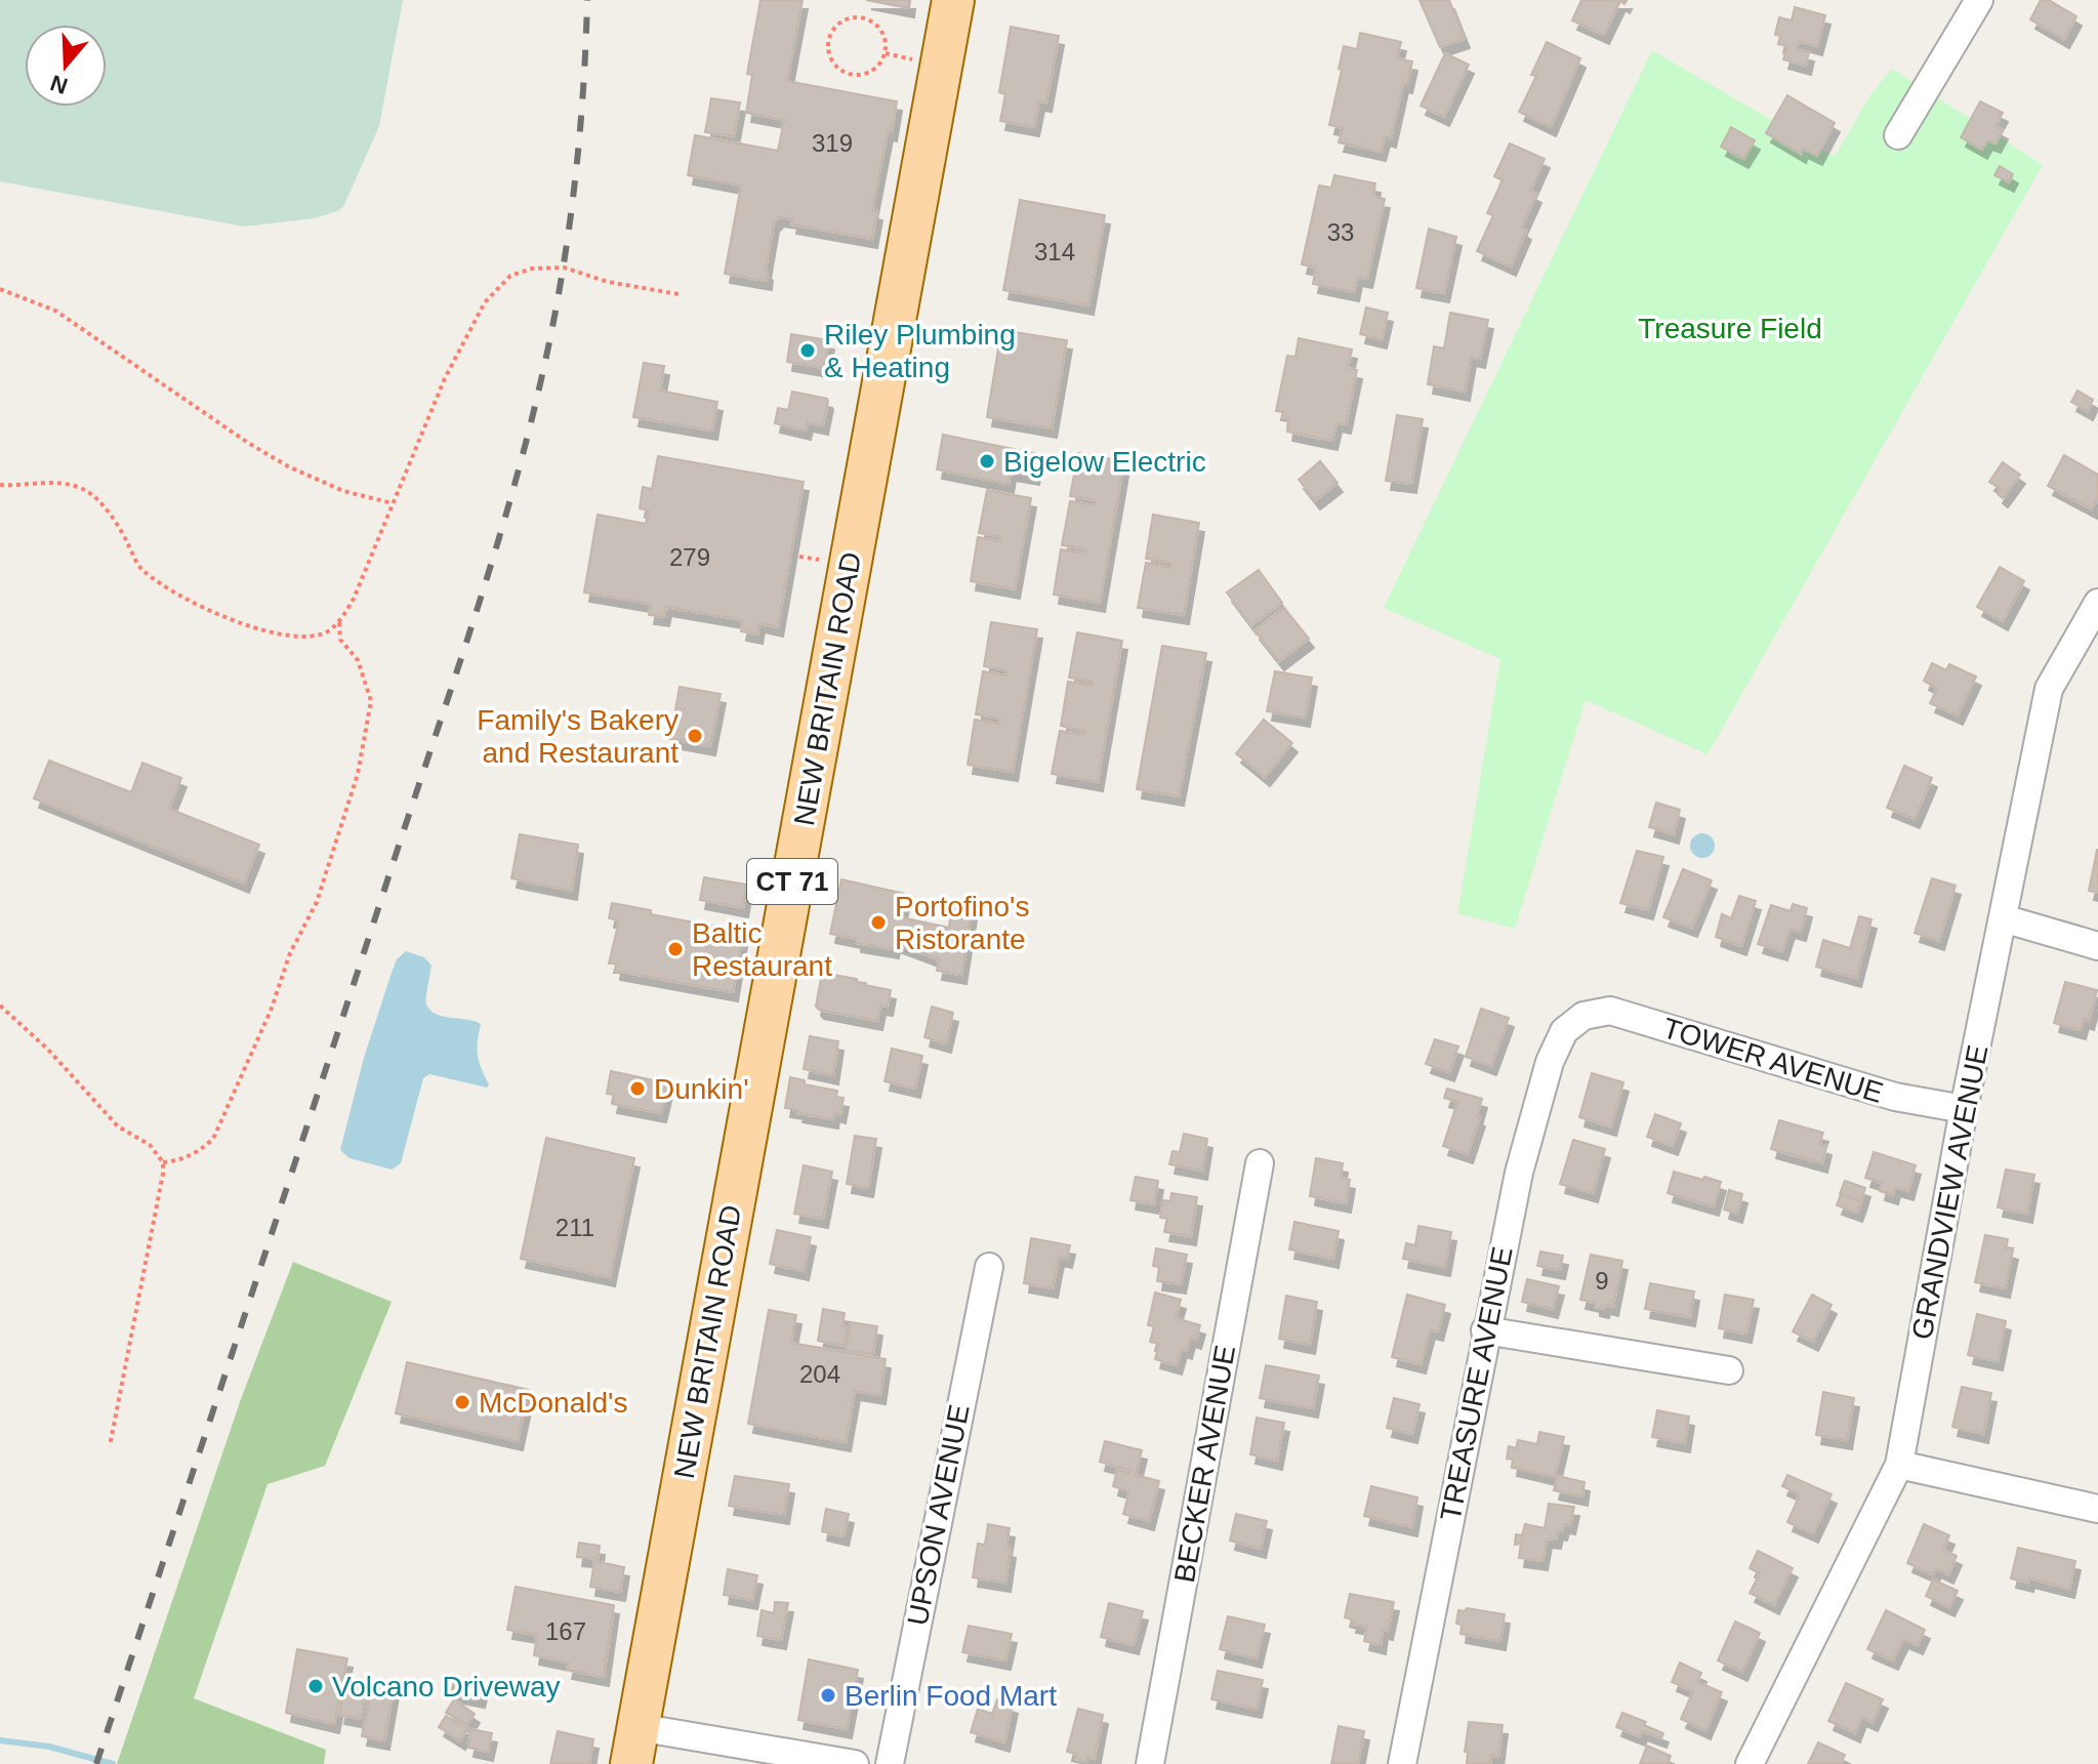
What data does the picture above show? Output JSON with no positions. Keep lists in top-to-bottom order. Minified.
{"streets":{"main road":["NEW BRITAIN ROAD","CT 71"],"street":["TOWER AVENUE","GRANDVIEW AVENUE","TREASURE AVENUE","BECKER AVENUE","UPSON AVENUE"]},"crossings":[["TOWER AVENUE","GRANDVIEW AVENUE"],["TOWER AVENUE","TREASURE AVENUE"]],"parks":["Treasure Field"],"places":["Riley Plumbing & Heating","Bigelow Electric","Family's Bakery and Restaurant","Portofino's Ristorante","Baltic Restaurant","Dunkin'","McDonald's","Volcano Driveway","Berlin Food Mart"],"house_numbers":["319","33","314","279","211","9","204","167"],"north":"bottom"}
